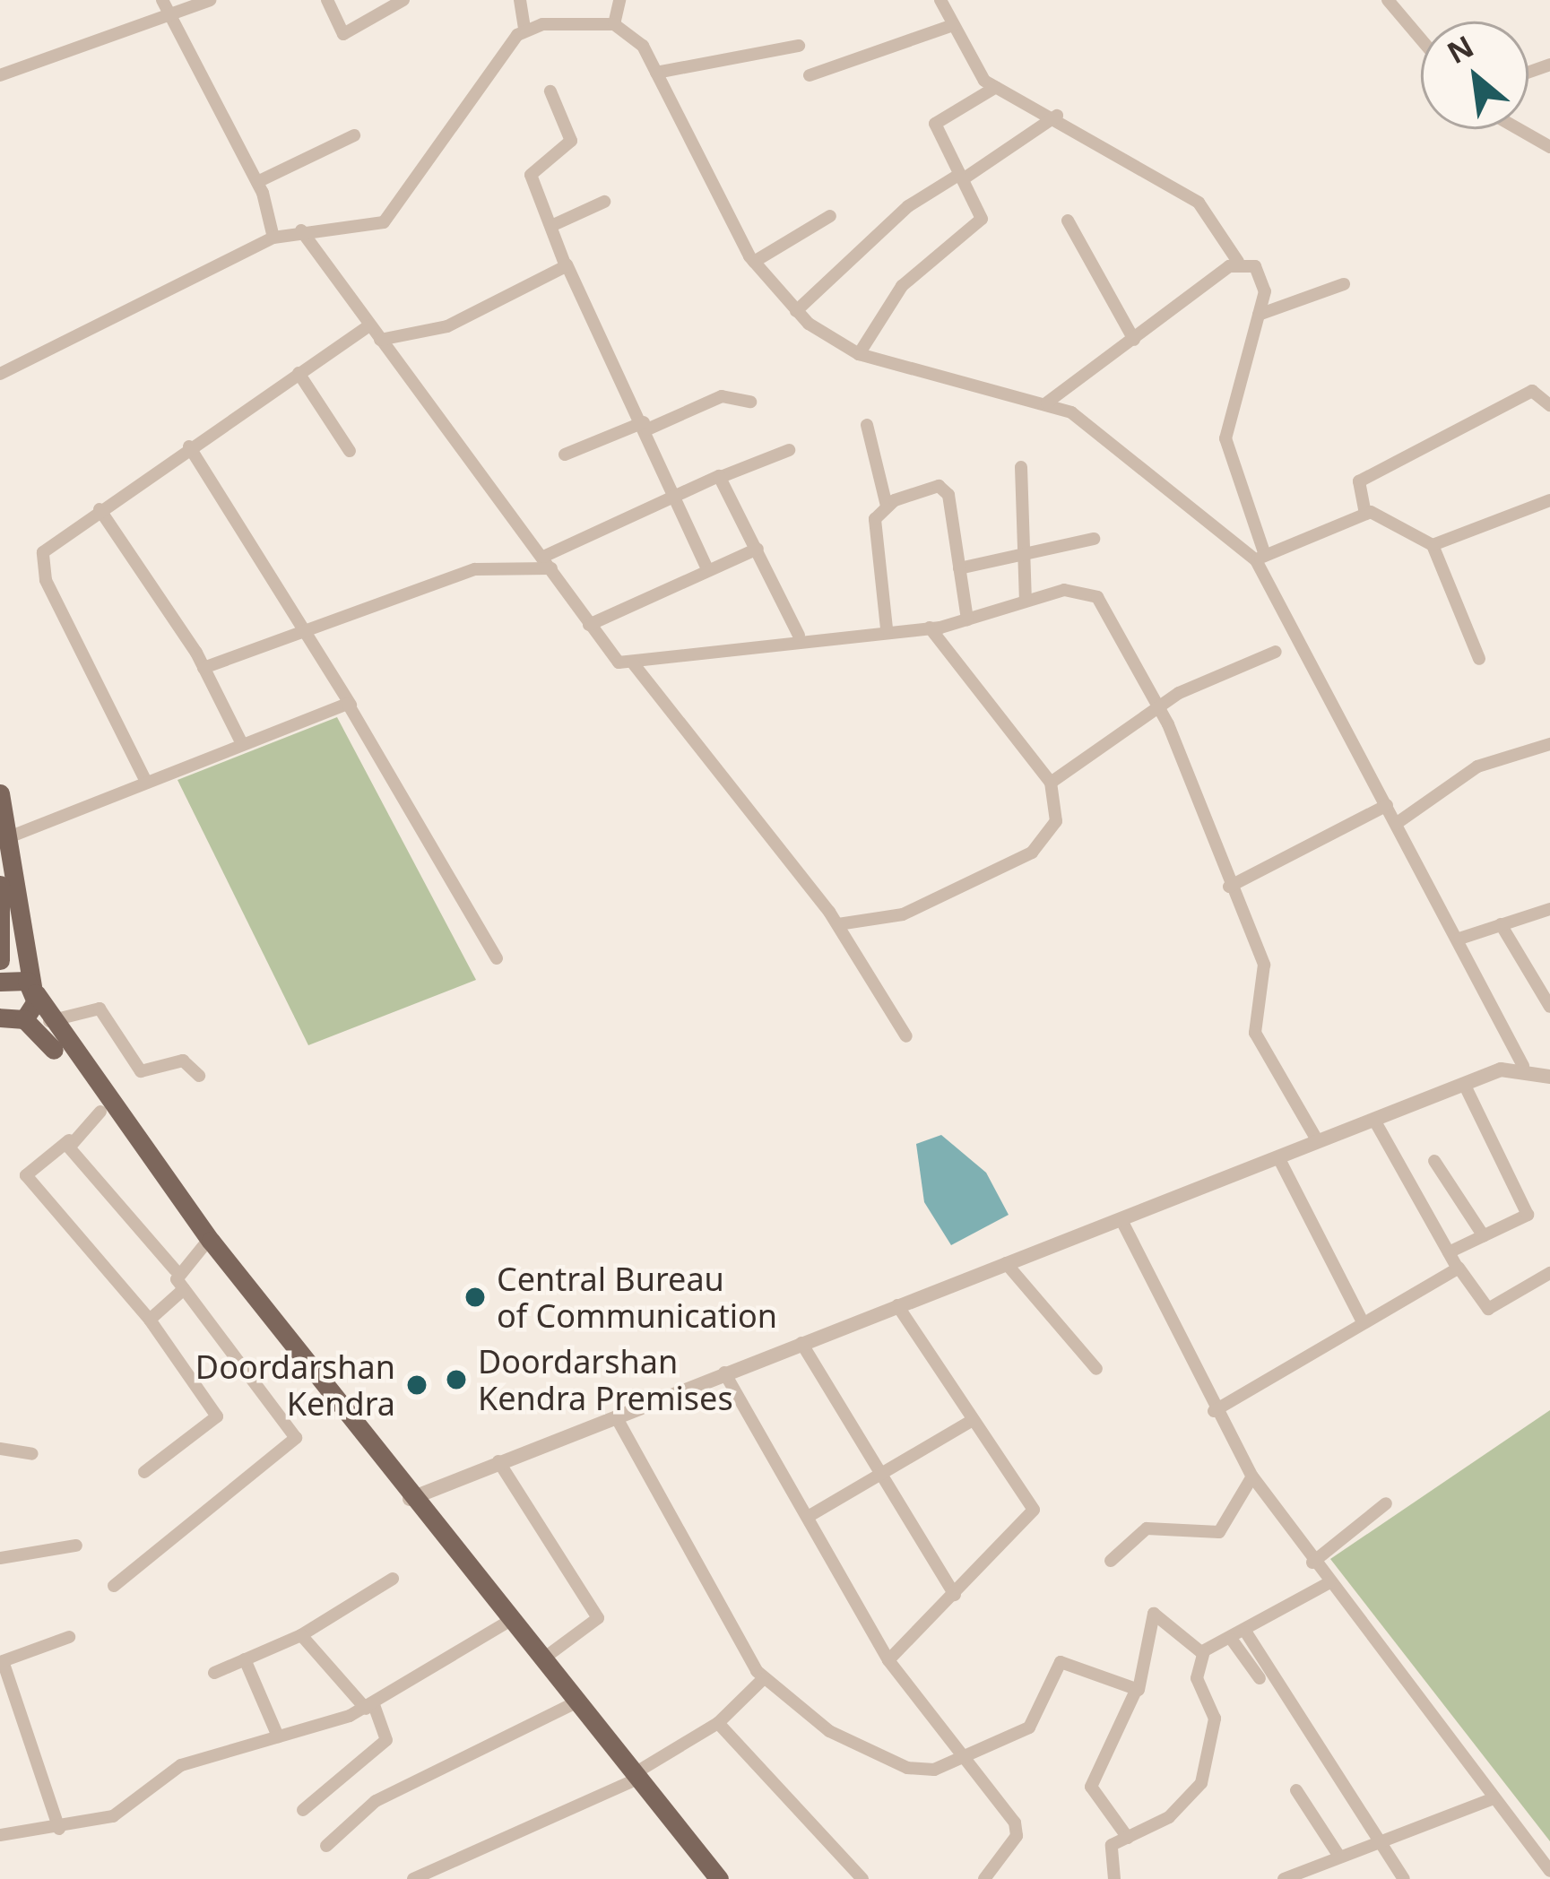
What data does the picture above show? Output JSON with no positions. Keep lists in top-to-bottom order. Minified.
{"places":["Central Bureau of Communication","Doordarshan Kendra Premises","Doordarshan Kendra"],"north":"top left"}
